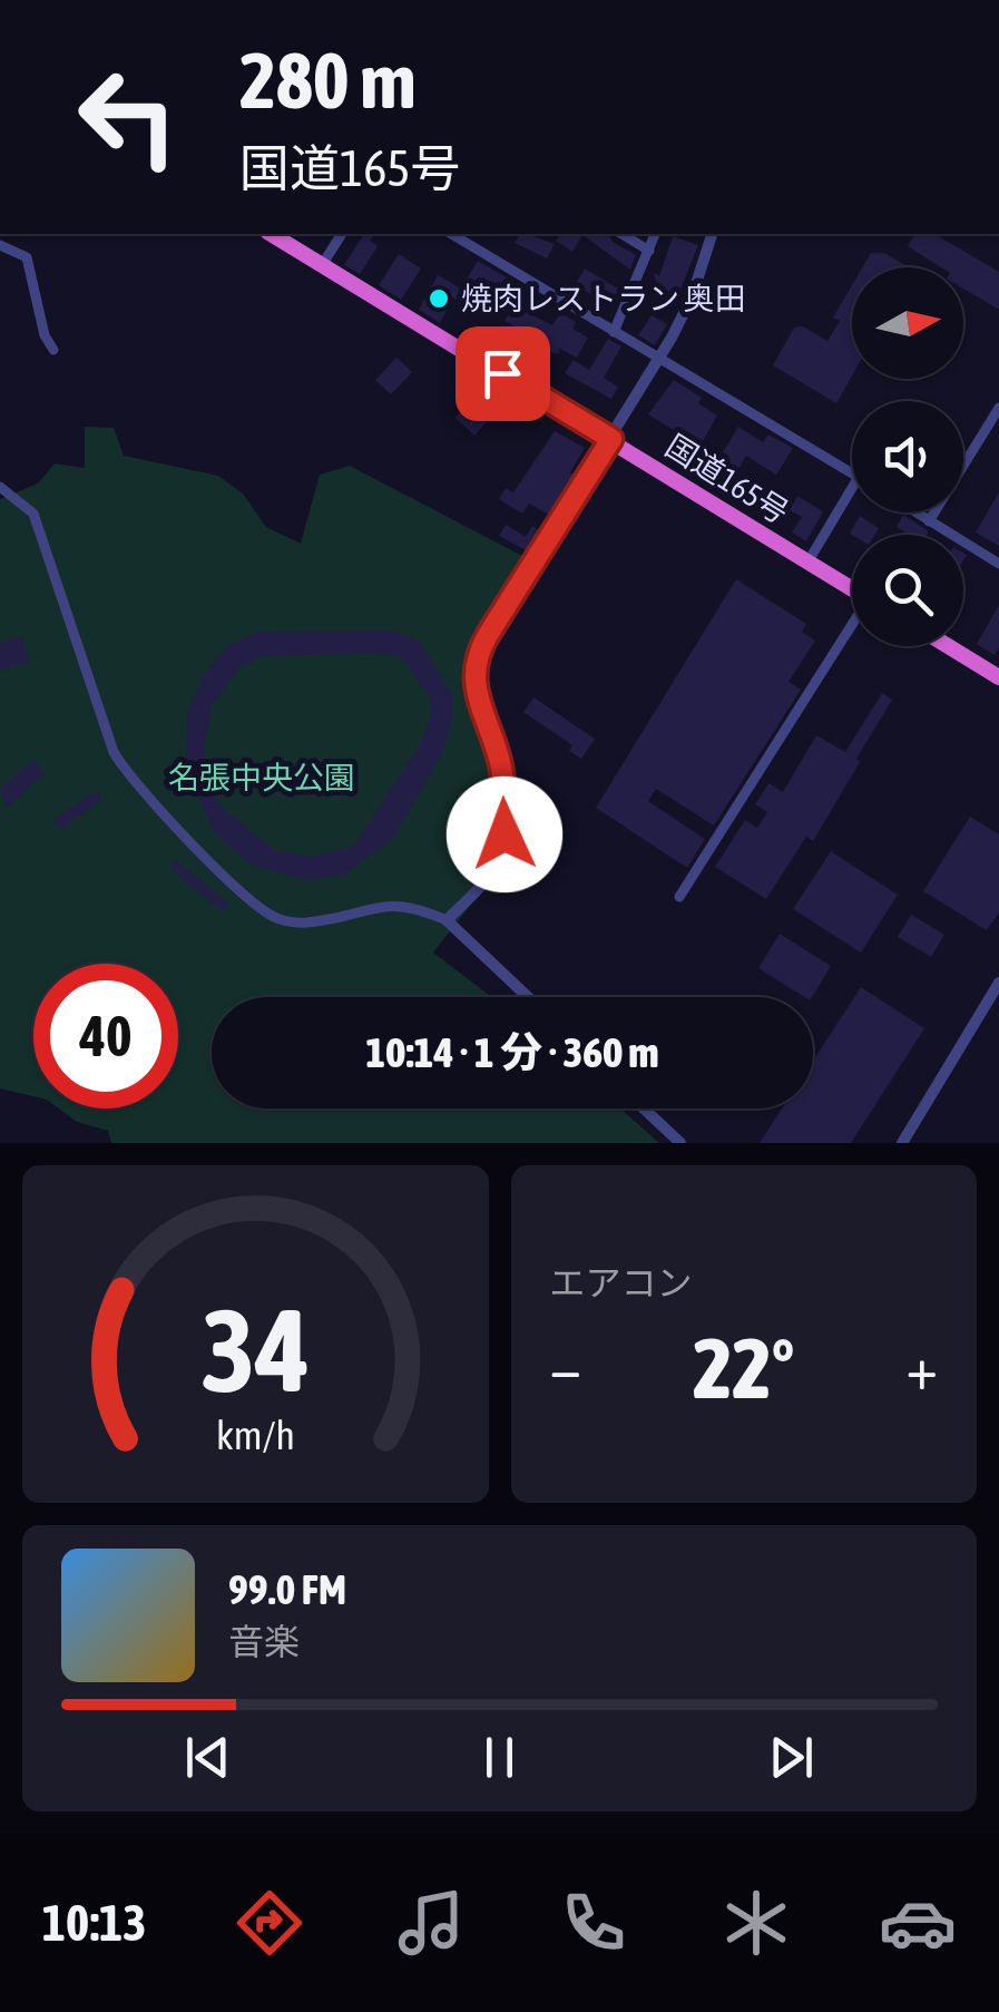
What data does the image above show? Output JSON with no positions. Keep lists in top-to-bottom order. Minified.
{"streets":{"highway":["国道165号"]},"parks":["名張中央公園"],"places":["焼肉レストラン 奥田"],"north":"right","page":{"turn":["280 m","国道165号"],"limit":"40","trip":"10:14 · 1 分 · 360 m","tile":"エアコン","heat":["−","22°","+"],"song":["99.0 FM","音楽"],"tabs":"10:13","gauge":["34","km/h"]}}
